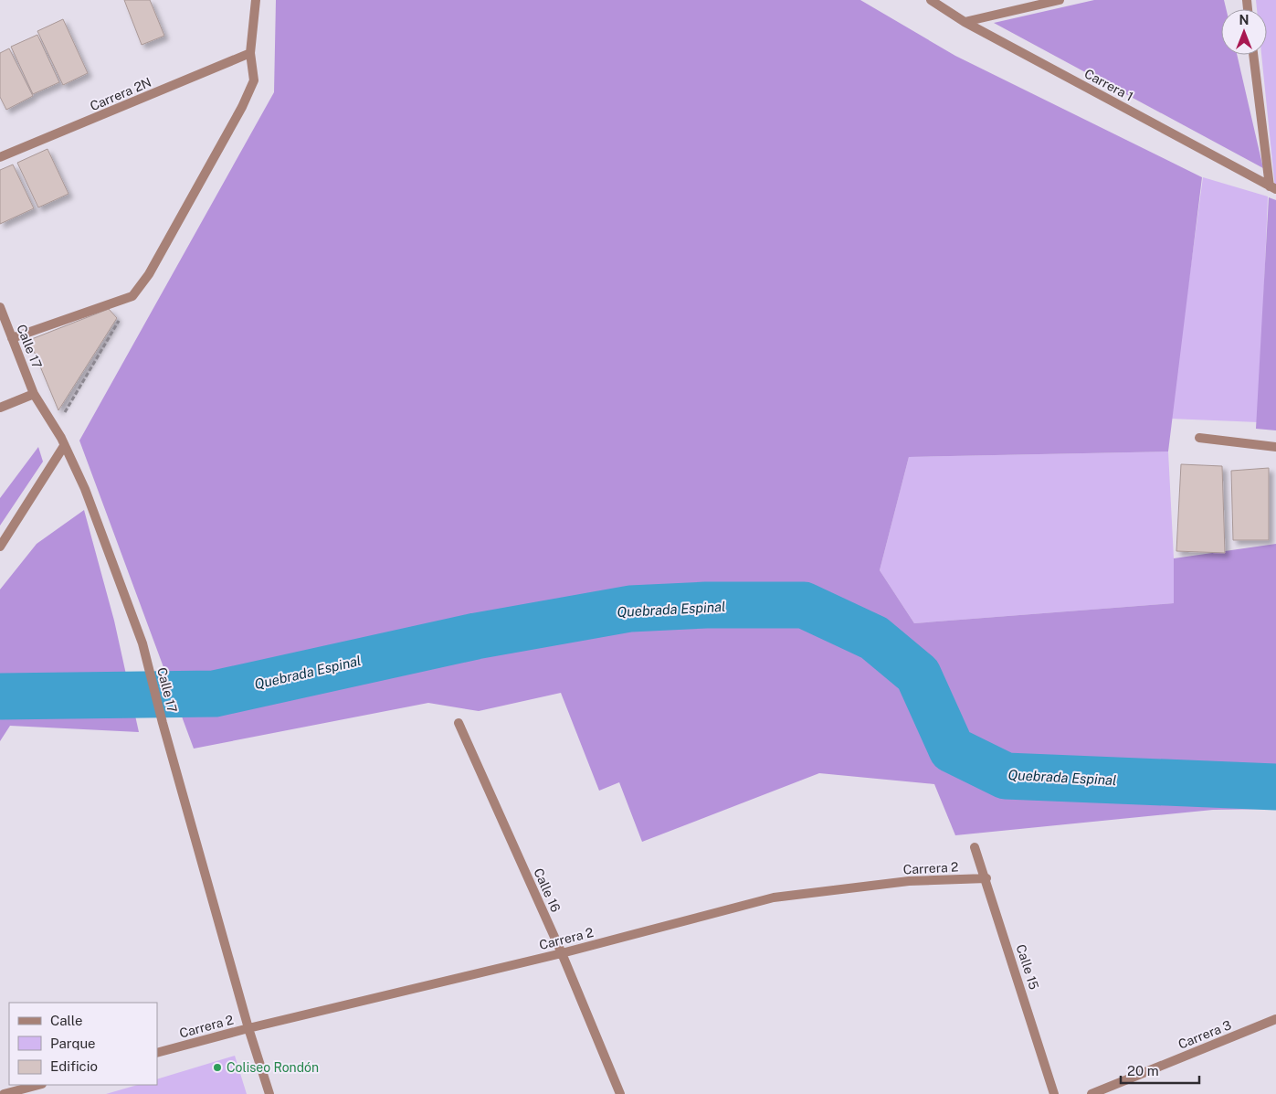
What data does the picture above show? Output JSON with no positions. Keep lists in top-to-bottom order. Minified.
{"streets":{"street":["Carrera 1","Carrera 2N","Calle 17","Carrera 2","Calle 16","Calle 15","Carrera 3"]},"crossings":[["Calle 17","Carrera 2"],["Carrera 2","Calle 16"],["Carrera 2","Calle 15"]],"water":["Quebrada Espinal"],"places":["Coliseo Rondón"],"legend":["Calle","Parque","Edificio"],"scale_bar":"20 m","north":"top"}
